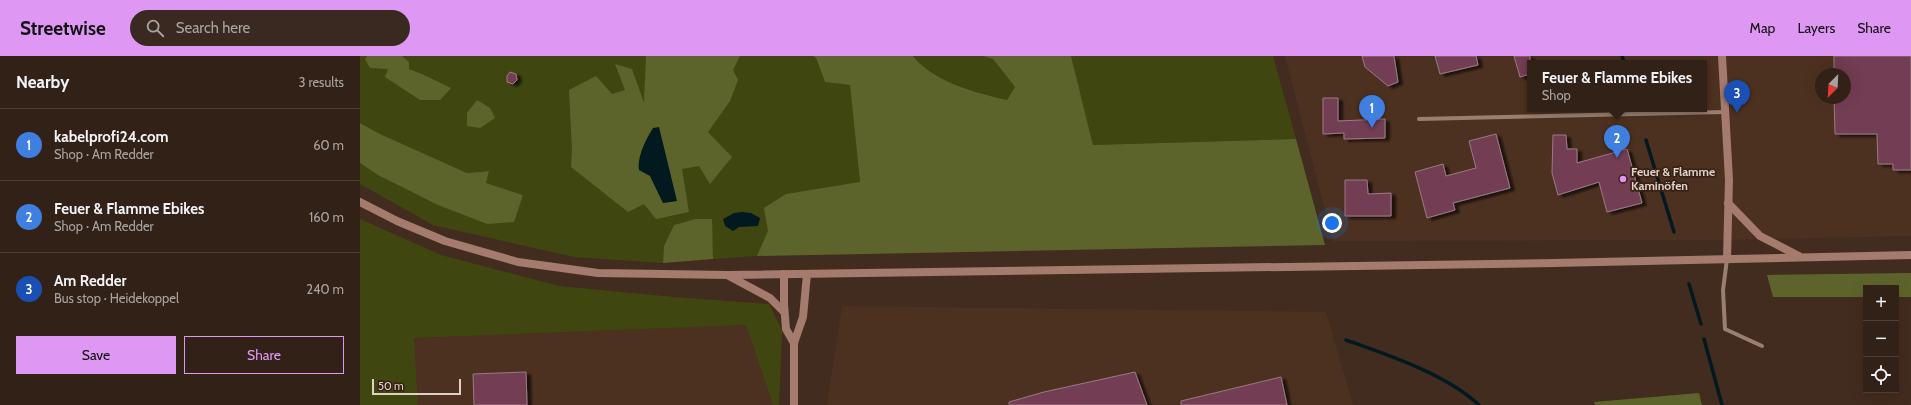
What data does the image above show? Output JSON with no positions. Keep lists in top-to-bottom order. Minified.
{"places":["Feuer & Flamme Kaminöfen"],"scale_bar":"50 m","north":"bottom left","page":{"header":"Streetwise","search":"Search here","nav":["Map","Layers","Share"],"heading":["Nearby","3 results"],"popup":["Feuer & Flamme Ebikes","Shop"],"pins":["3","1","2"],"list":[{"mark":"1","name":"kabelprofi24.com","note":"Shop · Am Redder","value":"60 m"},{"mark":"2","name":"Feuer & Flamme Ebikes","note":"Shop · Am Redder","value":"160 m"},{"mark":"3","name":"Am Redder","note":"Bus stop · Heidekoppel","value":"240 m"}],"map_buttons":["+","−"],"buttons":["Save","Share"],"scale":"50 m"}}
